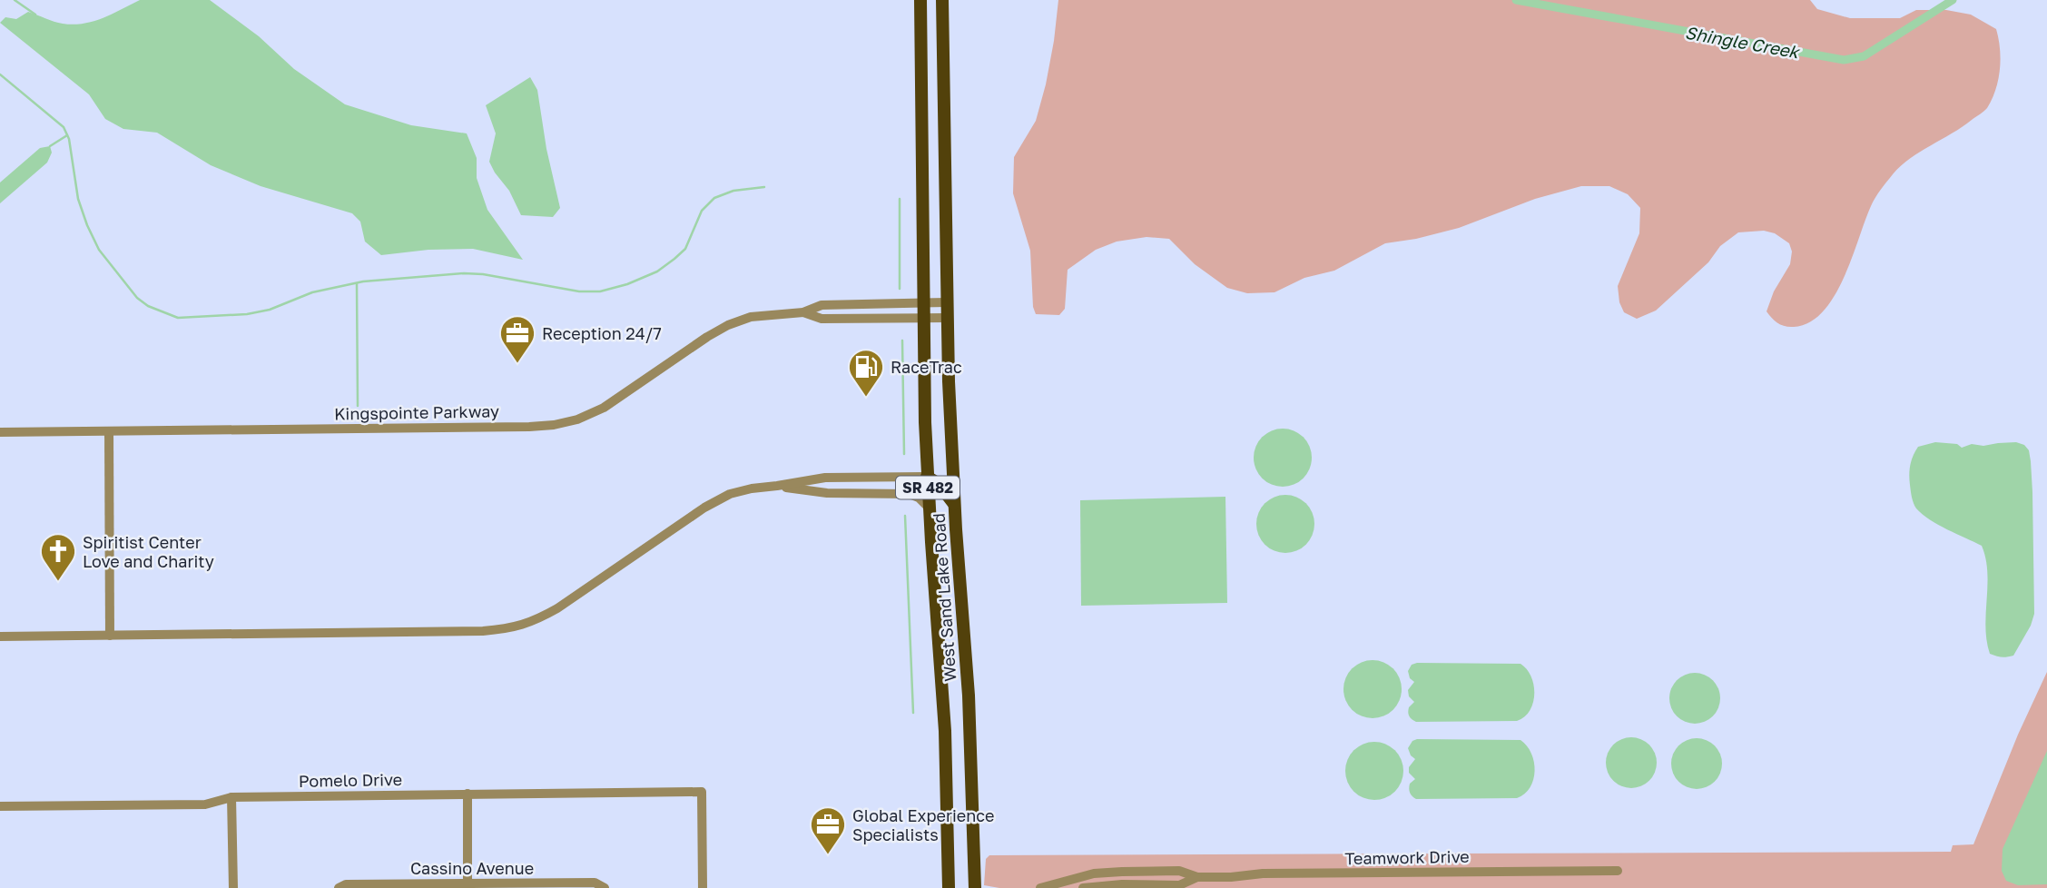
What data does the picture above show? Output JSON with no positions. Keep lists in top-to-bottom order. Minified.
{"streets":{"main road":["SR 482","West Sand Lake Road"],"street":["Kingspointe Parkway","Pomelo Drive","Teamwork Drive","Cassino Avenue"]},"crossings":[["Kingspointe Parkway","West Sand Lake Road"]],"water":["Shingle Creek"],"places":{"office":["Reception 24/7","Global Experience Specialists"],"fuel station":["RaceTrac"],"church":["Spiritist Center Love and Charity"]}}
